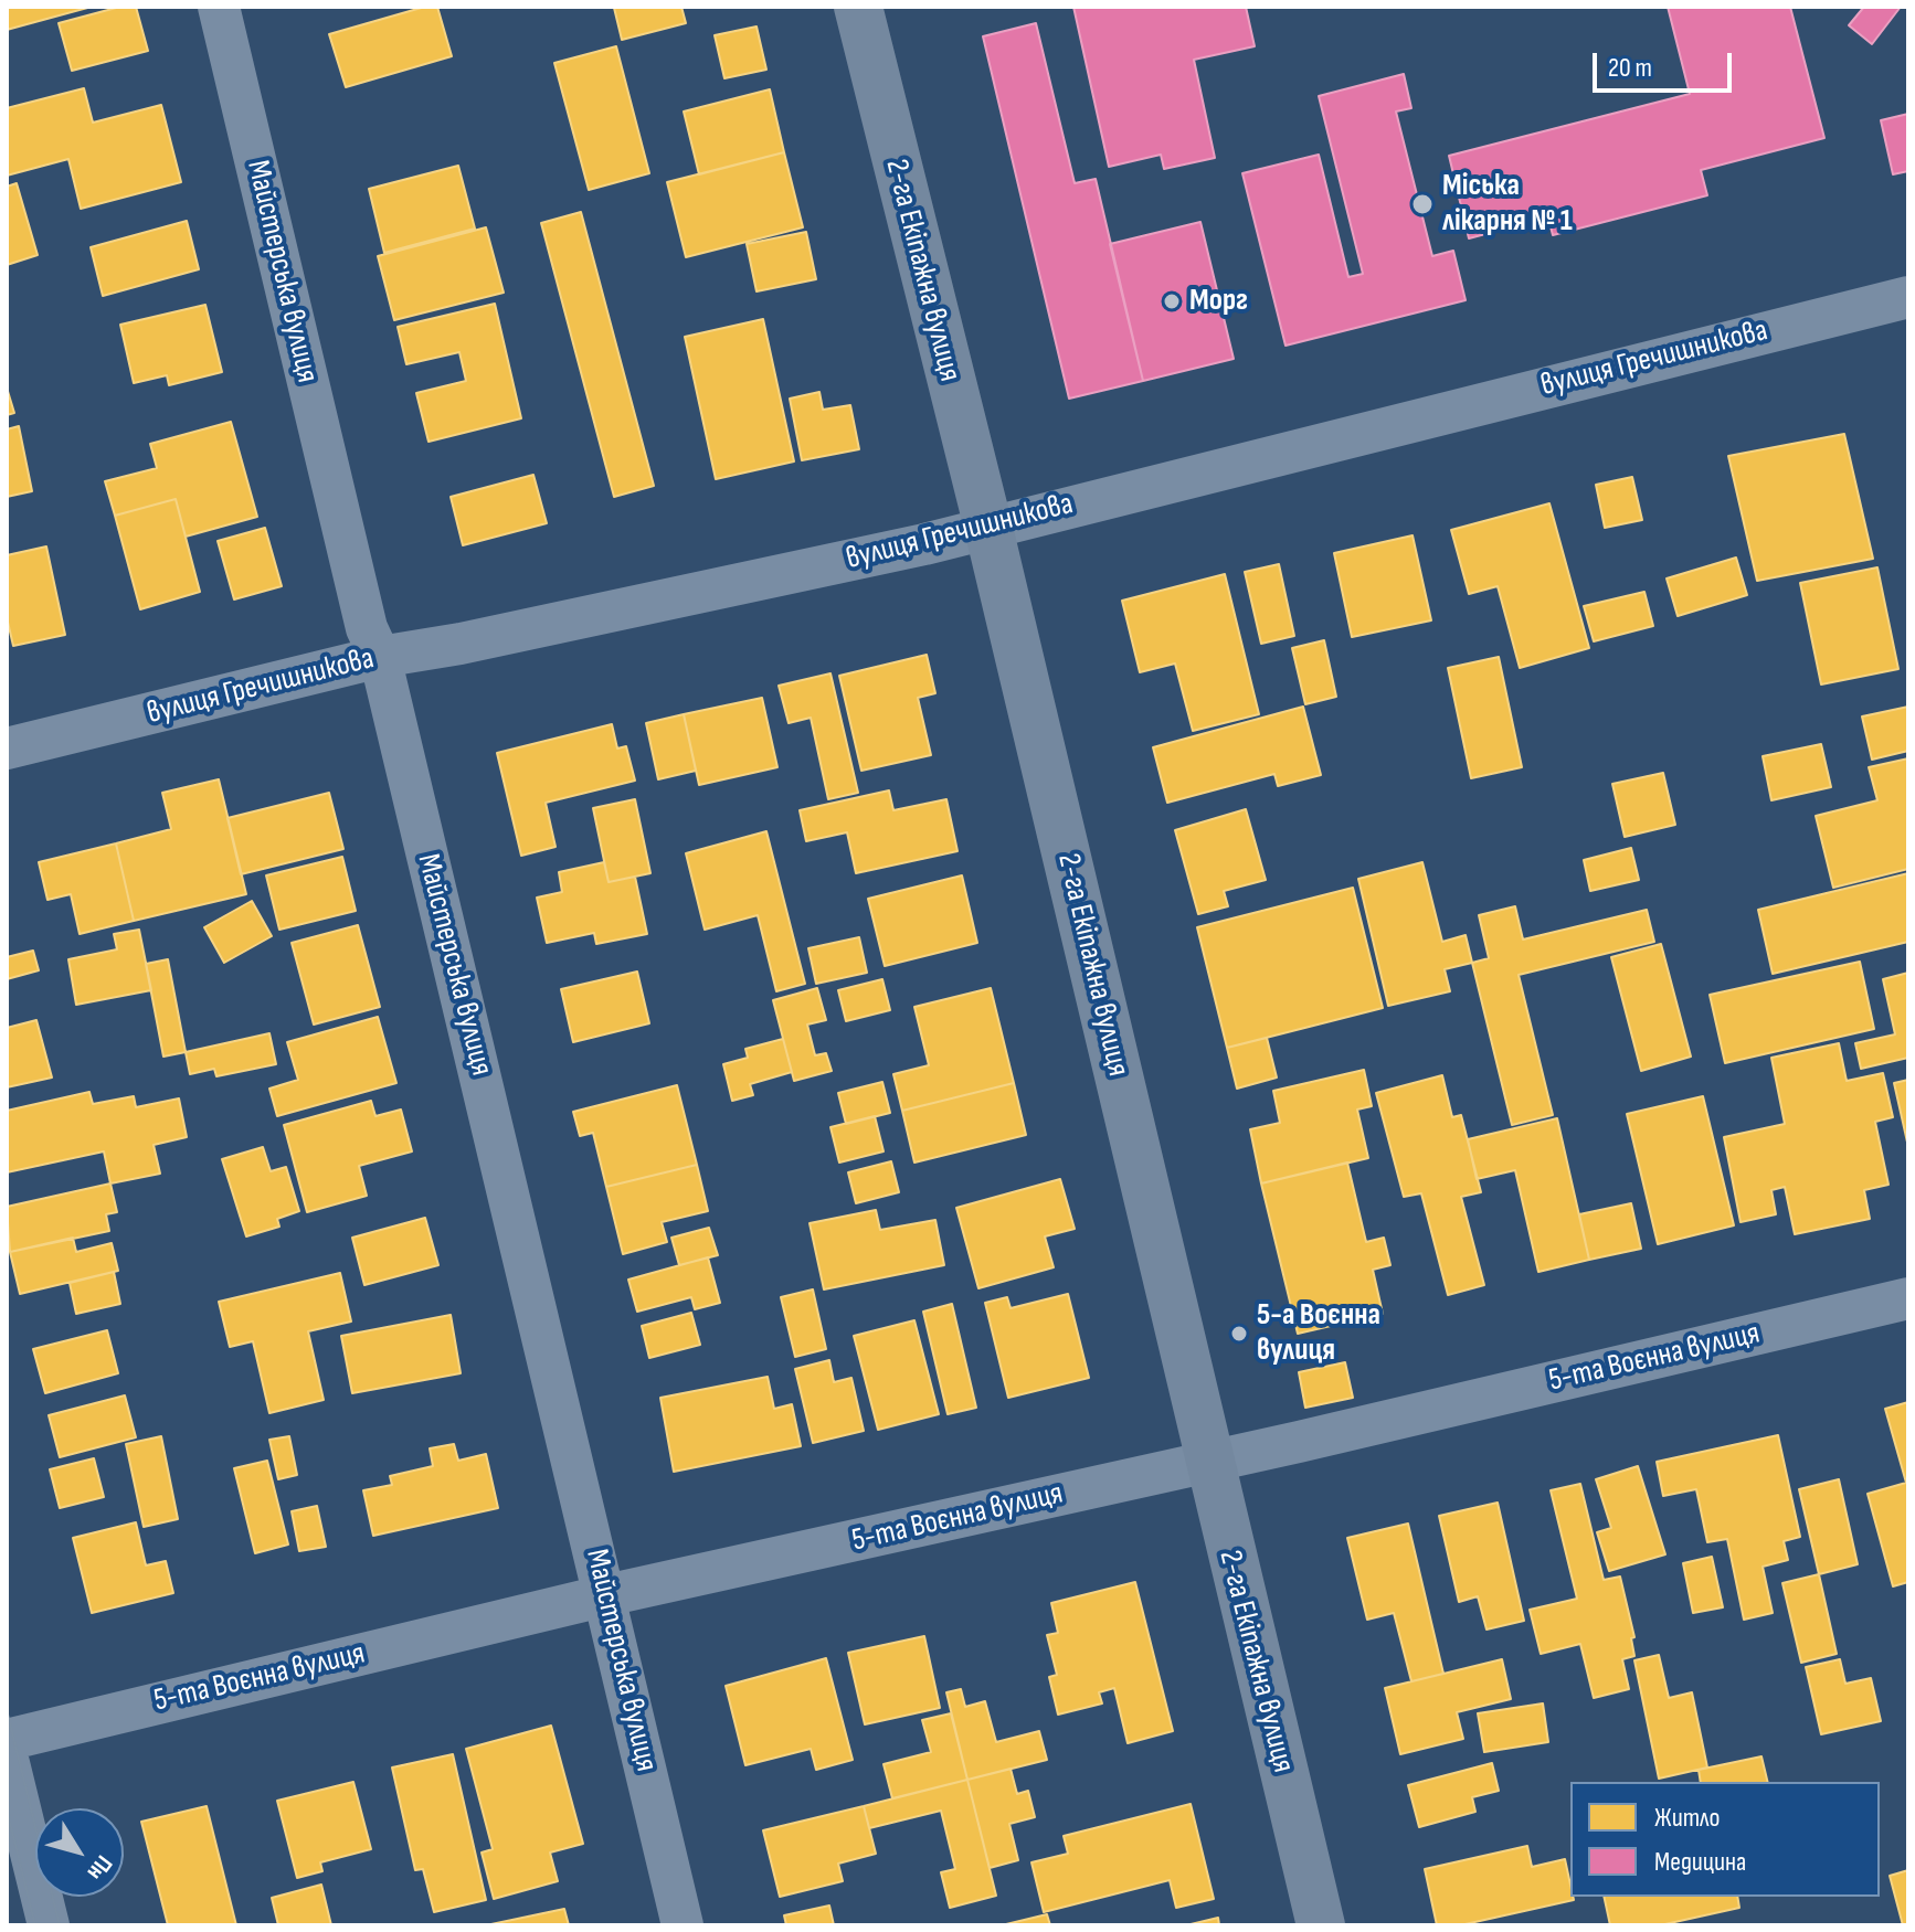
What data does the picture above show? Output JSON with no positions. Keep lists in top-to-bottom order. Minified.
{"streets":{"street":["2-га Екіпажна вулиця","Майстерська вулиця","вулиця Гречишникова","5-та Воєнна вулиця"]},"crossings":[["2-га Екіпажна вулиця","вулиця Гречишникова"],["2-га Екіпажна вулиця","5-та Воєнна вулиця"],["Майстерська вулиця","вулиця Гречишникова"],["Майстерська вулиця","5-та Воєнна вулиця"]],"places":["Міська лікарня № 1","Морг","5-а Воєнна вулиця"],"legend":["Житло","Медицина"],"scale_bar":"20 m","north":"bottom right"}
